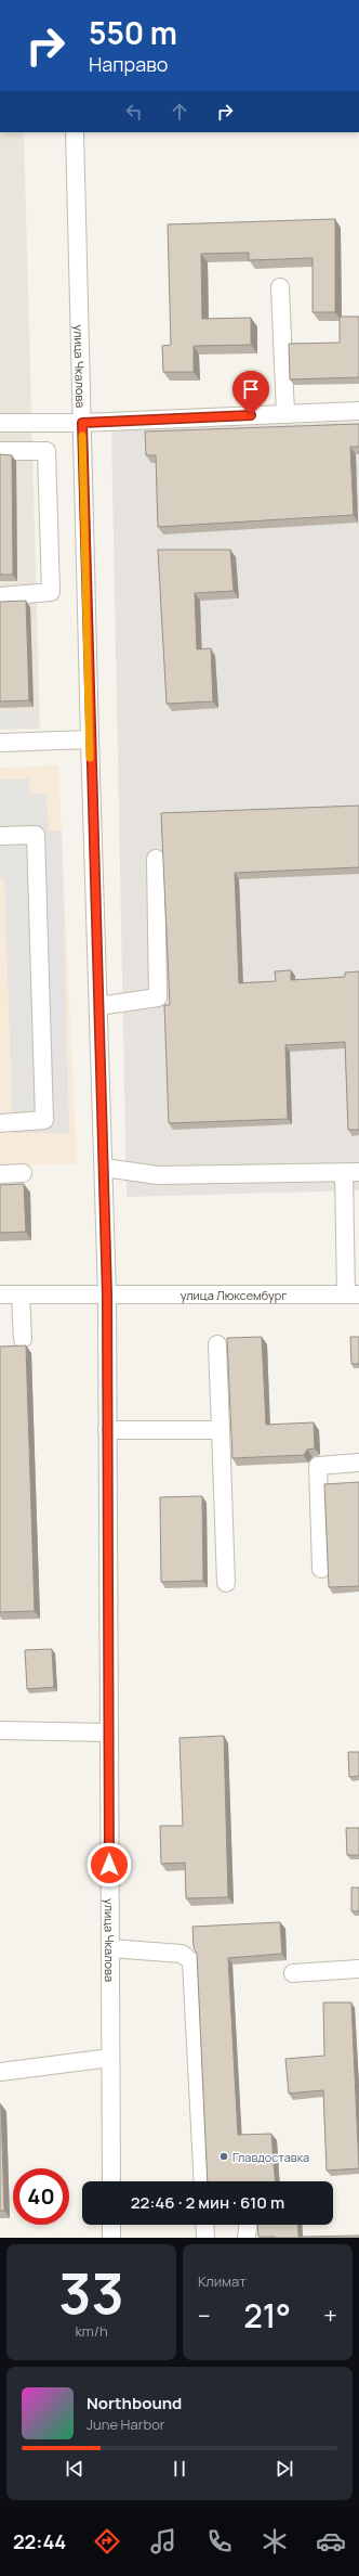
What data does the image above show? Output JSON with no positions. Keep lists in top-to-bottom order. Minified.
{"streets":{"street":["улица Чкалова","улица Люксембург"]},"crossings":[["улица Чкалова","улица Люксембург"]],"places":["Главдоставка"],"page":{"turn":["550 m","Направо"],"limit":"40","trip":"22:46 · 2 мин · 610 m","tile":[["33","km/h"],"Климат"],"heat":["−","21°","+"],"song":["Northbound","June Harbor"],"tabs":"22:44"}}
